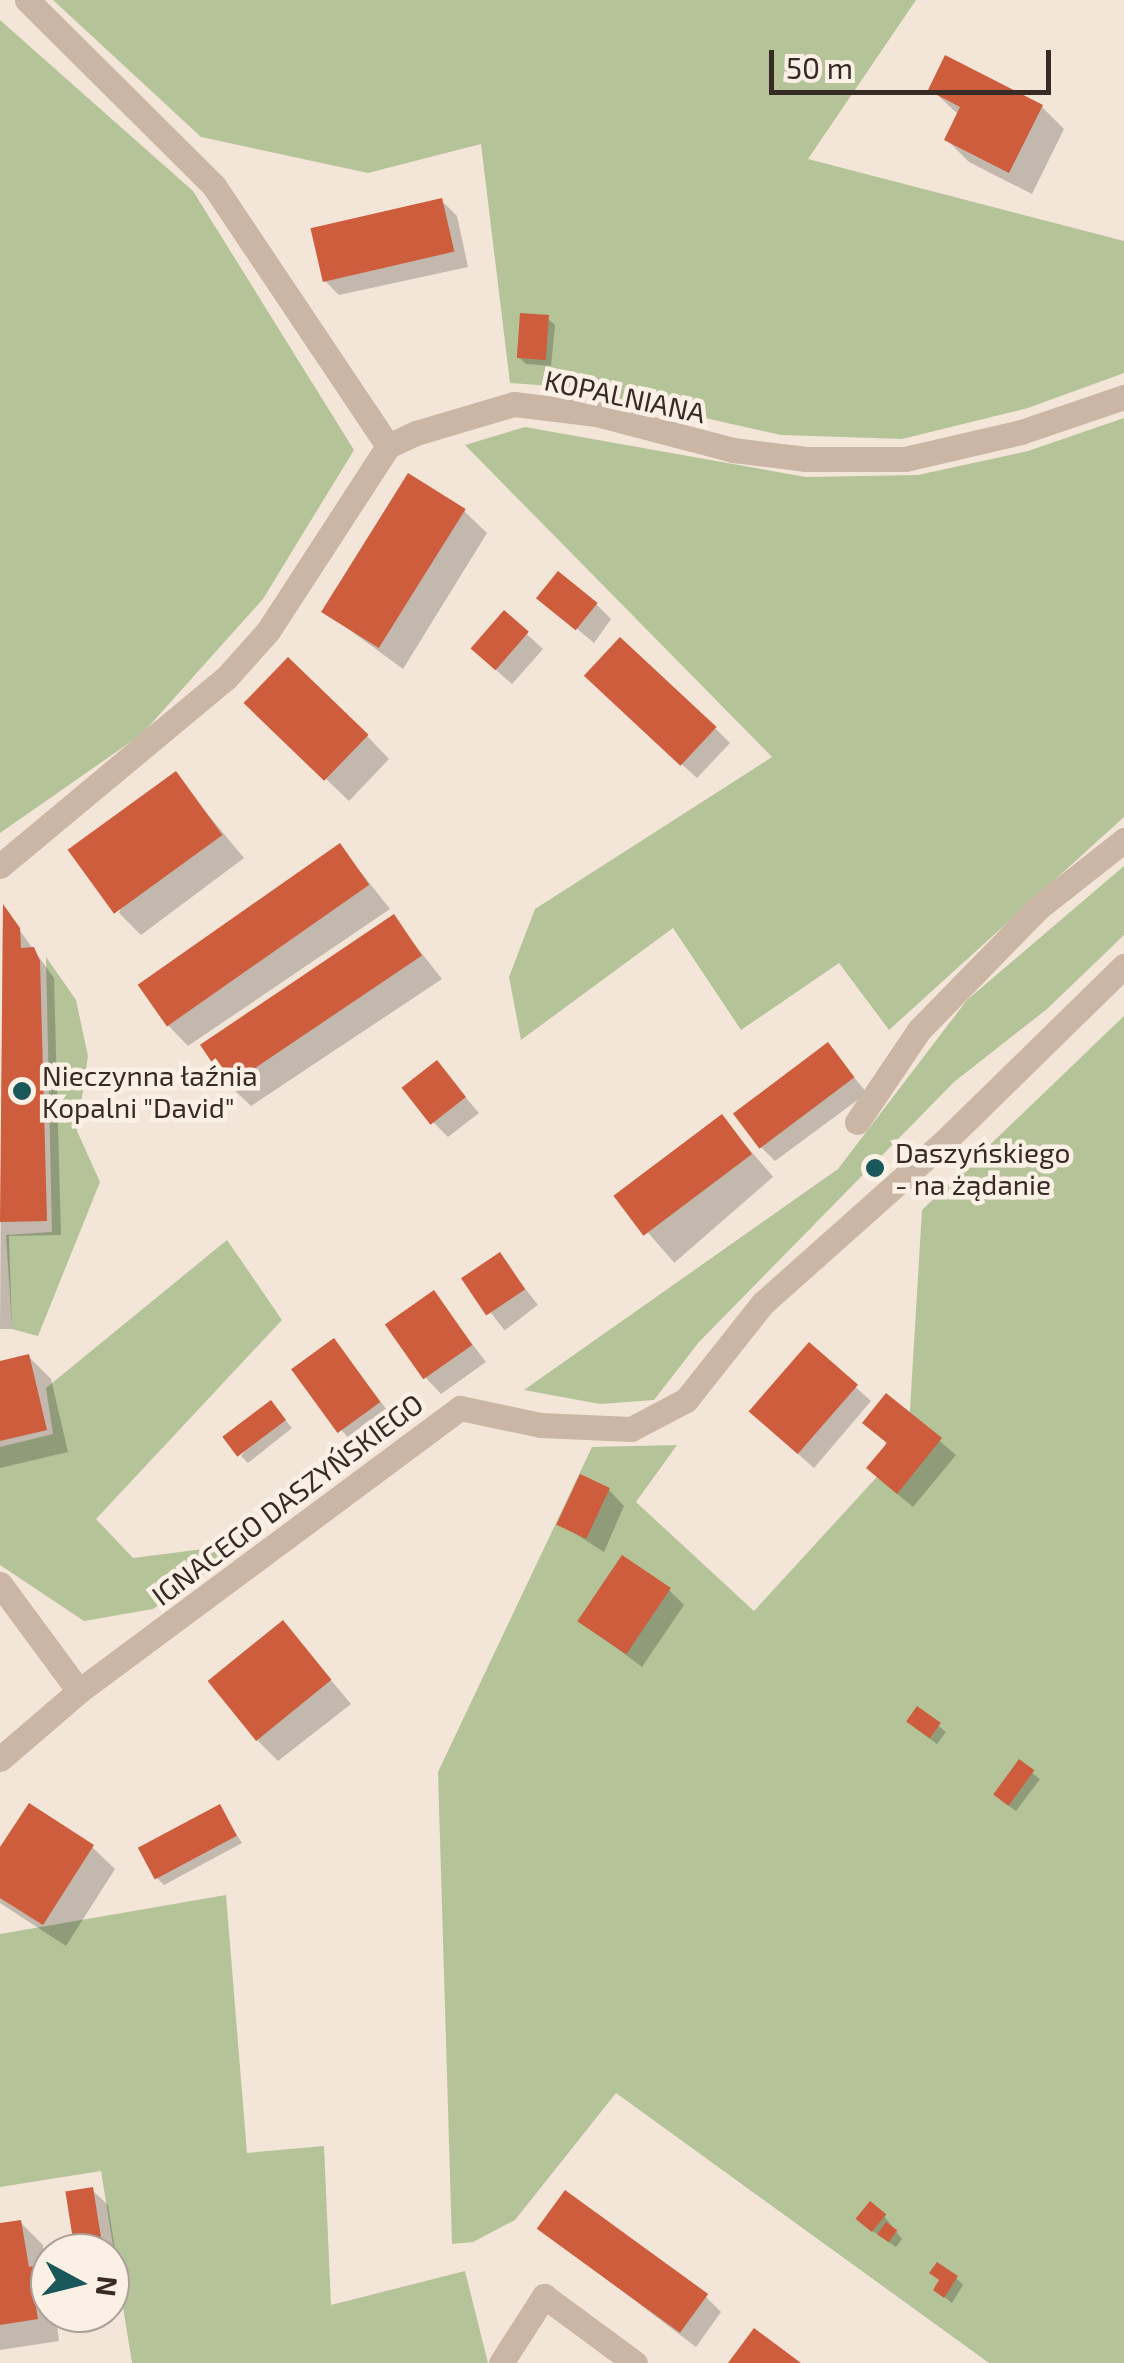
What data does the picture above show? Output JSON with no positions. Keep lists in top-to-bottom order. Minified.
{"streets":{"street":["KOPALNIANA","IGNACEGO DASZYŃSKIEGO"]},"places":["Nieczynna łaźnia Kopalni \"David\"","Daszyńskiego - na żądanie"],"scale_bar":"50 m","north":"right"}
